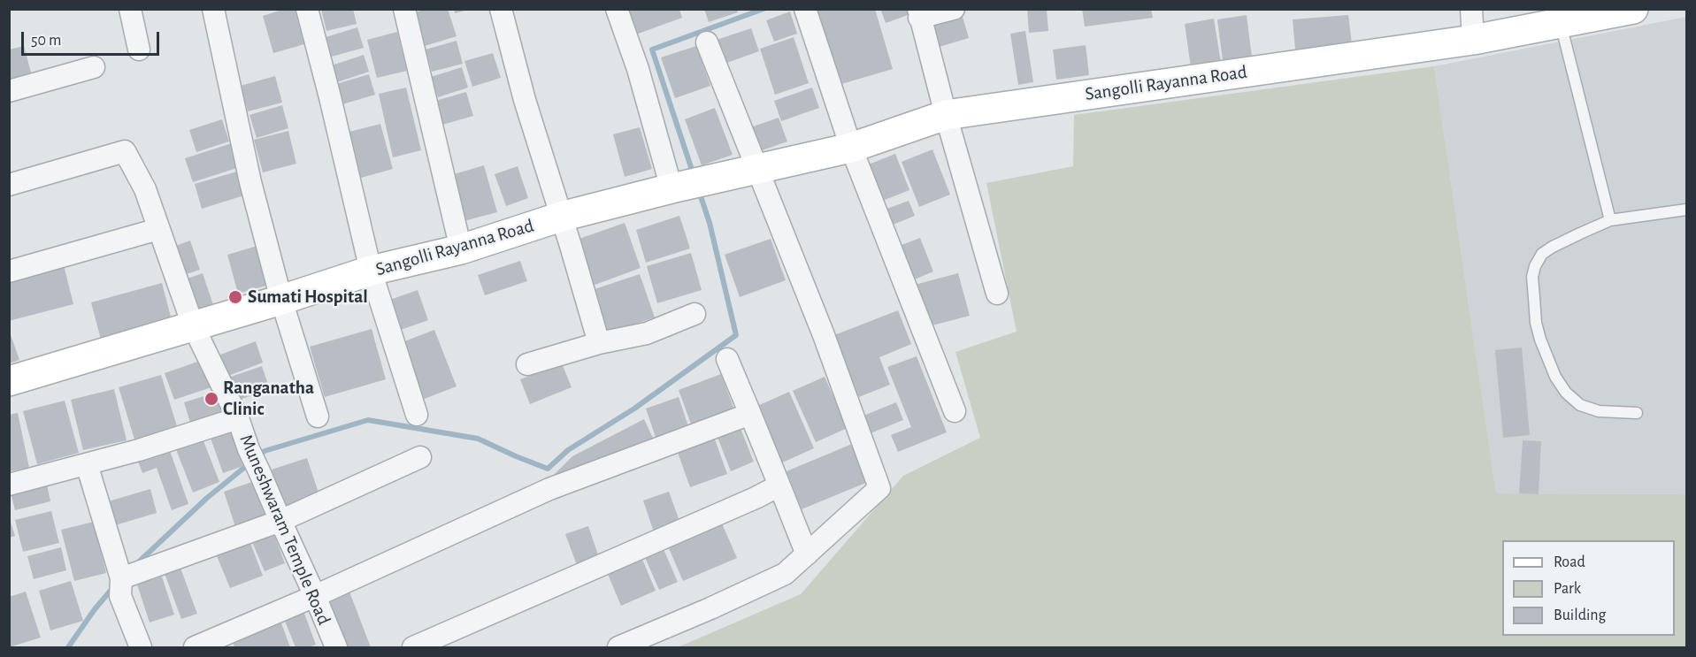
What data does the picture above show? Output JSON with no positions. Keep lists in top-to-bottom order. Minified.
{"streets":{"street":["Sangolli Rayanna Road","Muneshwaram Temple Road"]},"crossings":[["Sangolli Rayanna Road","Muneshwaram Temple Road"]],"places":["Sumati Hospital","Ranganatha Clinic"],"legend":["Road","Park","Building"],"scale_bar":"50 m"}
